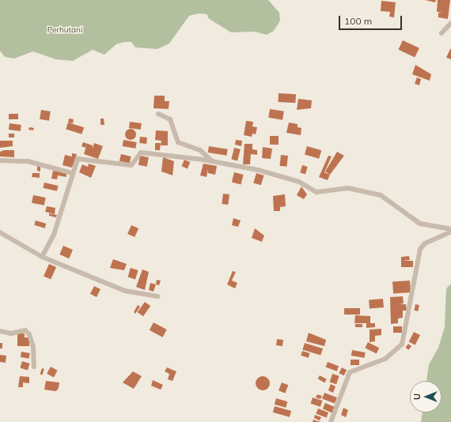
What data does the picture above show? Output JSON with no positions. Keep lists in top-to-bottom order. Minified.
{"parks":["Perhutani"],"scale_bar":"100 m","north":"left"}
